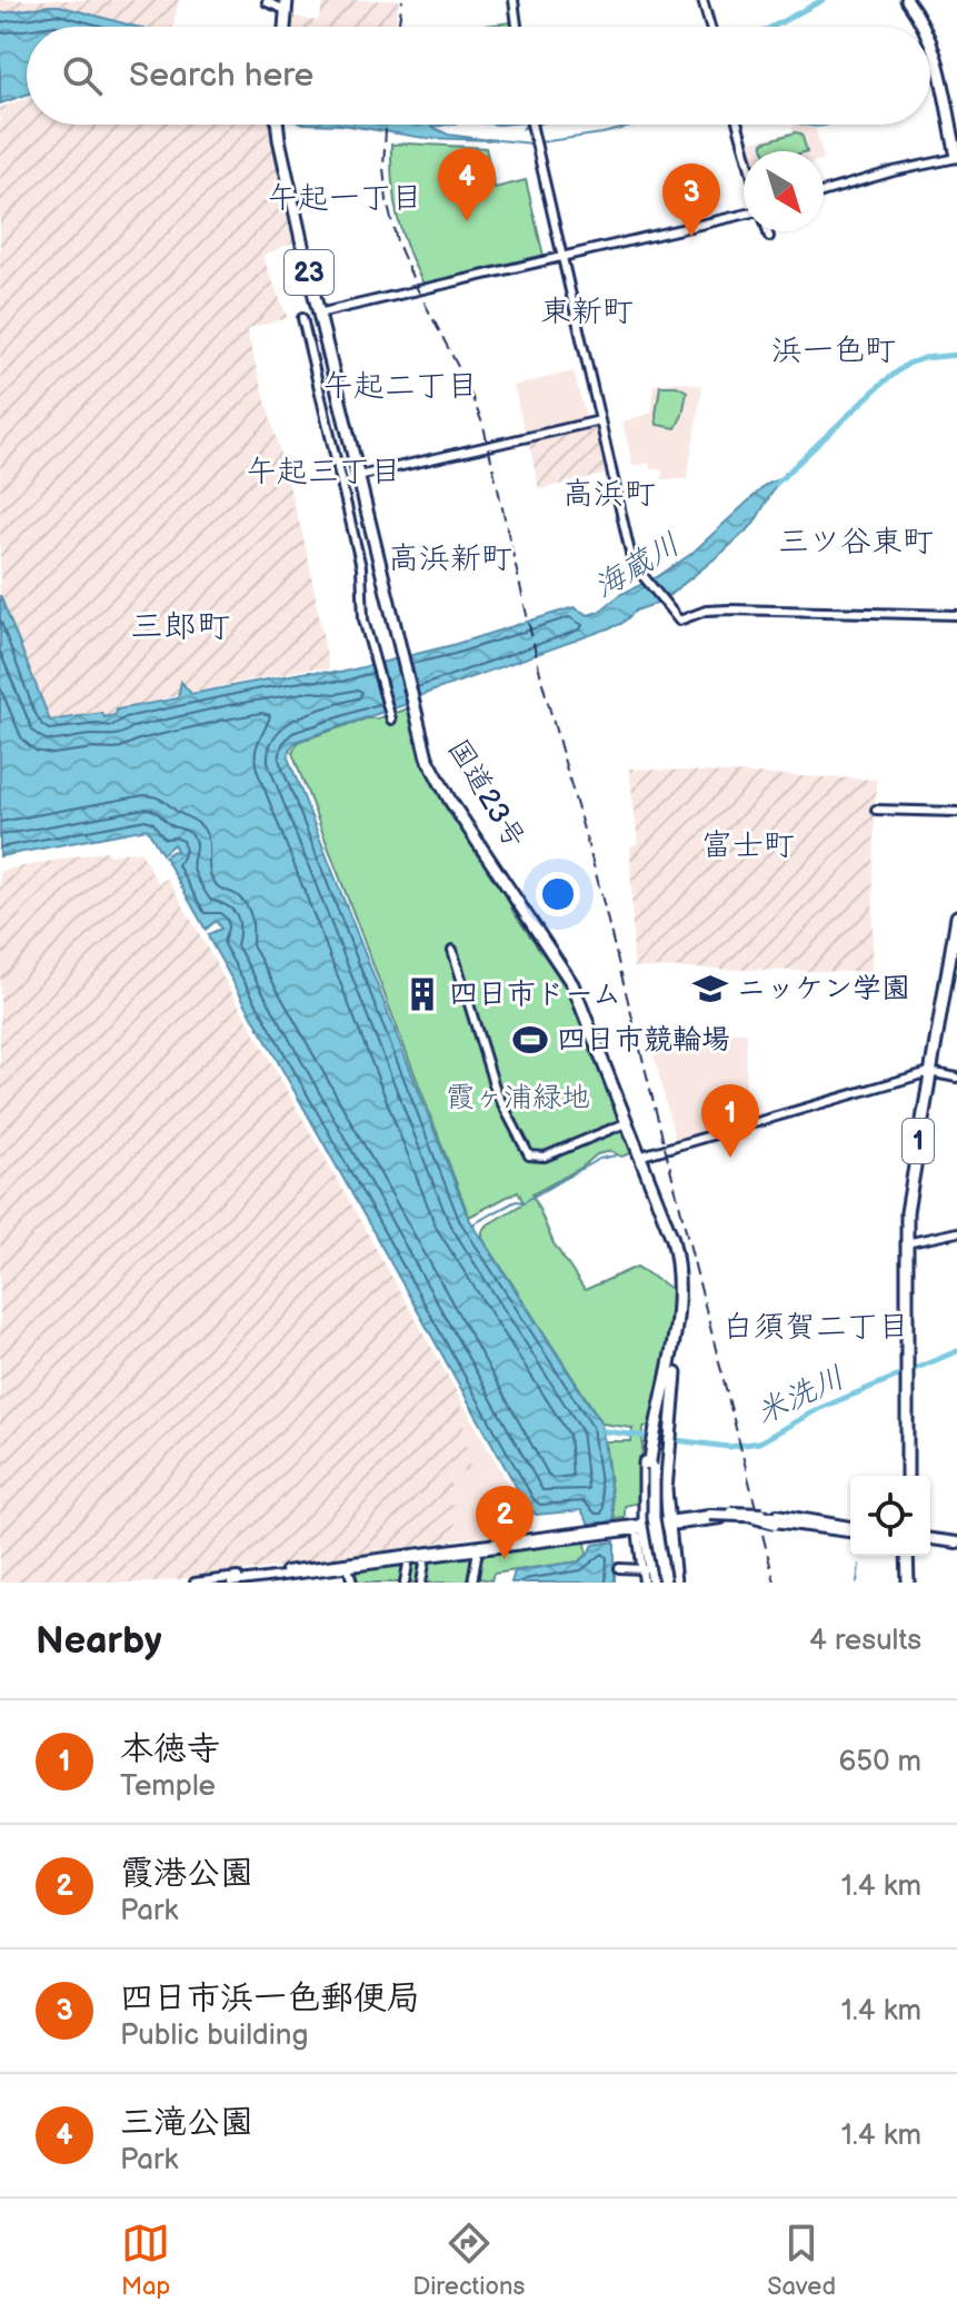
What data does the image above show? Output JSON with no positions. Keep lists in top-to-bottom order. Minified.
{"streets":{"highway":["23","国道23号","1"]},"districts":["午起一丁目","東新町","浜一色町","午起二丁目","午起三丁目","高浜町","三ツ谷東町","高浜新町","三郎町","富士町","白須賀二丁目"],"water":["海蔵川","米洗川"],"parks":["霞ヶ浦緑地"],"places":{"school or university":["ニッケン学園"],"building":["四日市ドーム"],"sports":["四日市競輪場"]},"north":"bottom right","page":{"search":"Search here","pins":["4","3","1","2"],"heading":["Nearby","4 results"],"list":[{"mark":"1","name":"本徳寺","note":"Temple","value":"650 m"},{"mark":"2","name":"霞港公園","note":"Park","value":"1.4 km"},{"mark":"3","name":"四日市浜一色郵便局","note":"Public building","value":"1.4 km"},{"mark":"4","name":"三滝公園","note":"Park","value":"1.4 km"}],"nav":["Map","Directions","Saved"]}}
